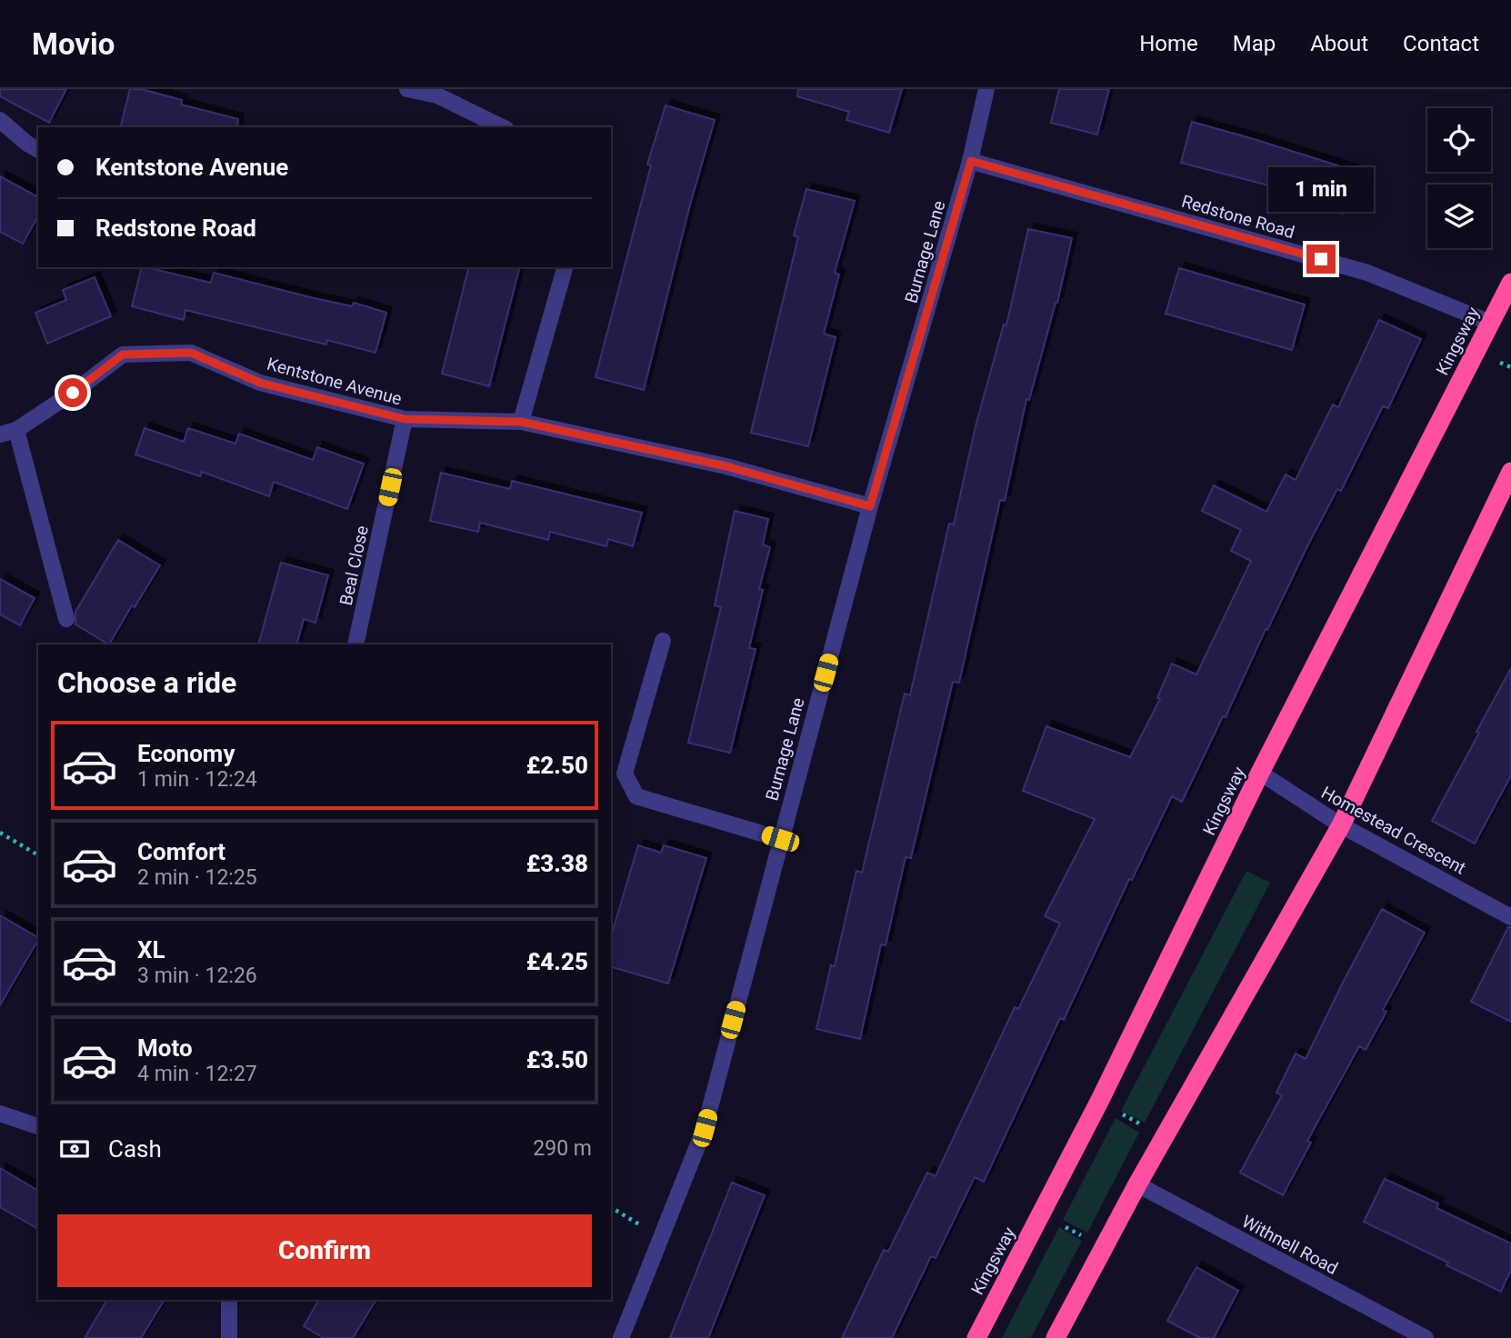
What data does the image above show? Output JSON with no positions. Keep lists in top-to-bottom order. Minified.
{"streets":{"highway":["Kingsway"],"street":["Redstone Road","Burnage Lane","Kentstone Avenue","Beal Close","Homestead Crescent","Withnell Road"]},"crossings":[["Redstone Road","Burnage Lane"],["Redstone Road","Kingsway"],["Burnage Lane","Kentstone Avenue"],["Kingsway","Homestead Crescent"],["Kentstone Avenue","Beal Close"]],"page":{"header":"Movio","nav":["Home","Map","About","Contact"],"banner":["Kentstone Avenue","Redstone Road"],"bubble":"1 min","heading":"Choose a ride","list":[{"name":"Economy","note":"1 min · 12:24","value":"£2.50"},{"name":"Comfort","note":"2 min · 12:25","value":"£3.38"},{"name":"XL","note":"3 min · 12:26","value":"£4.25"},{"name":"Moto","note":"4 min · 12:27","value":"£3.50"}],"pay":["Cash","290 m"],"buttons":"Confirm"}}
